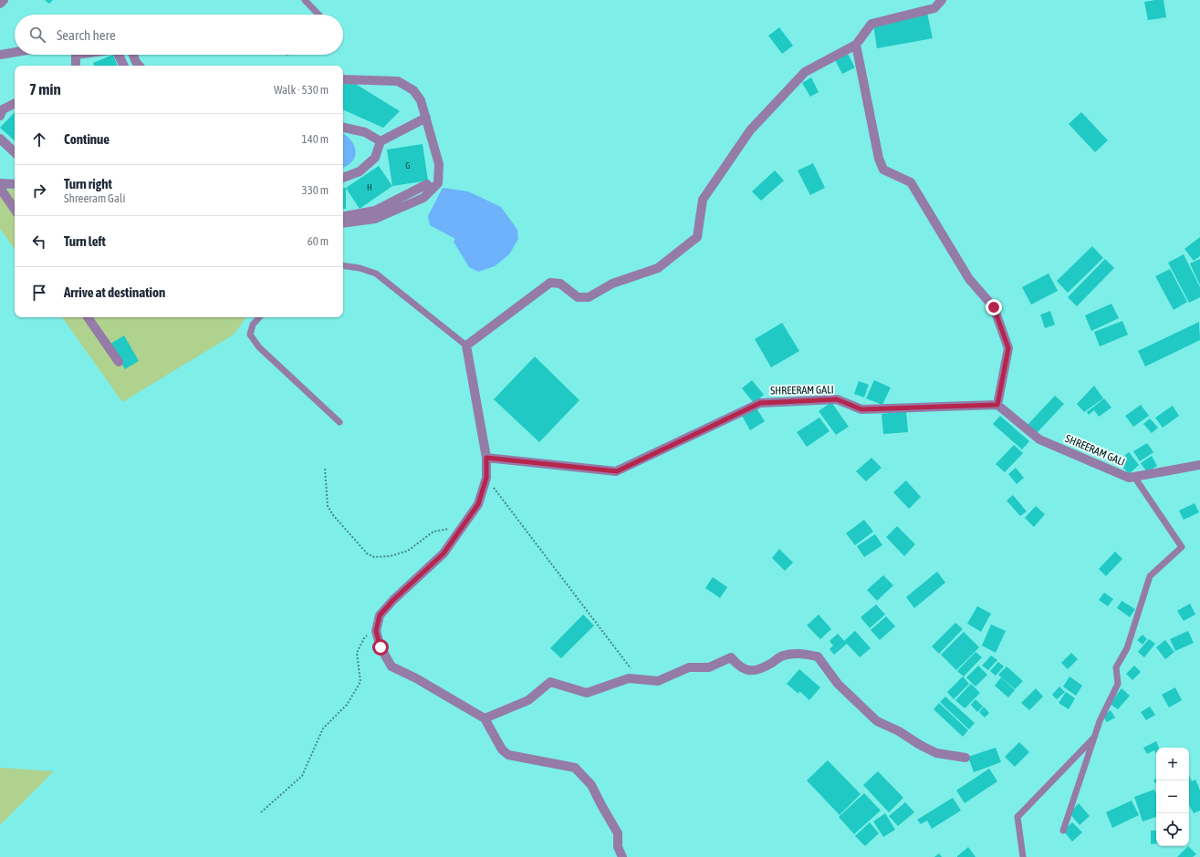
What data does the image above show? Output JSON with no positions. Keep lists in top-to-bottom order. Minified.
{"streets":{"street":["SHREERAM GALI"]},"house_numbers":["G","H"],"page":{"search":"Search here","heading":["7 min","Walk · 530 m"],"list":[["Continue","140 m"],["Turn right","Shreeram Gali","330 m"],["Turn left","60 m"],"Arrive at destination"],"map_buttons":["+","−"]}}
